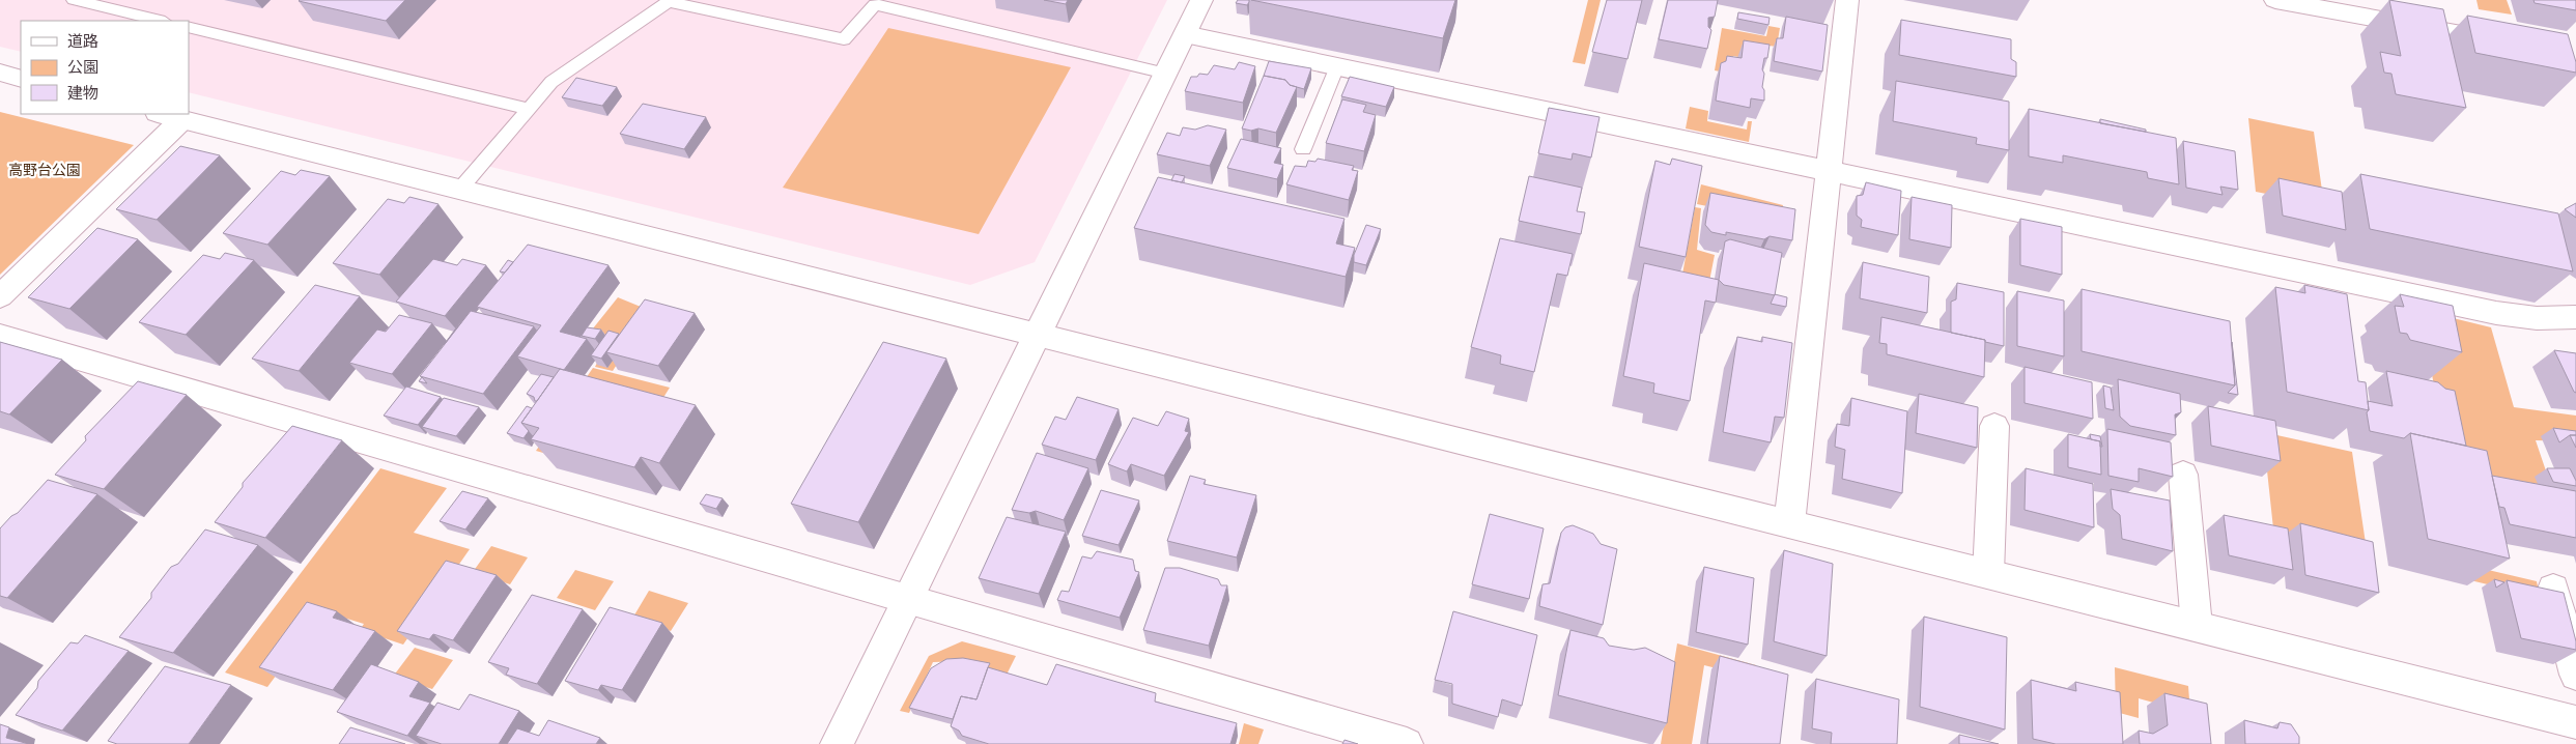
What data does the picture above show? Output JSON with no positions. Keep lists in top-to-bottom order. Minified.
{"parks":["高野台公園"],"legend":["道路","公園","建物"]}
